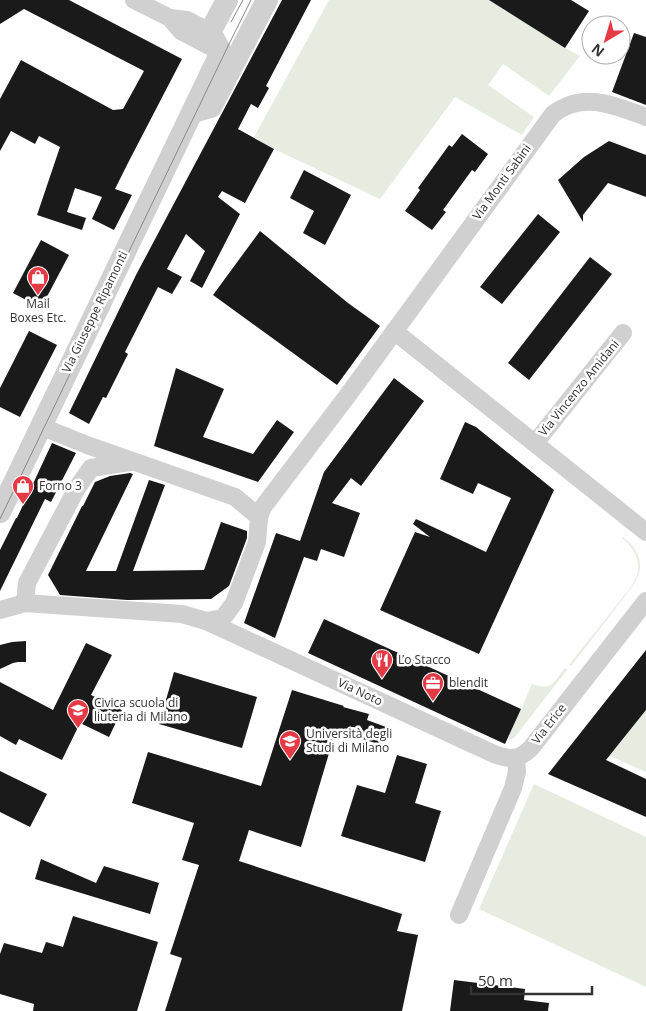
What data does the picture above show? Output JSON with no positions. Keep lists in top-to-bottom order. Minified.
{"streets":{"street":["Via Monti Sabini","Via Giuseppe Ripamonti","Via Vincenzo Amidani","Via Noto","Via Erice"]},"crossings":[["Via Noto","Via Erice"]],"places":{"shop":["Mail Boxes Etc.","Forno 3"],"restaurant":["Lo Stacco"],"office":["blendit"],"school or university":["Civica scuola di liuteria di Milano","Università degli Studi di Milano"]},"scale_bar":"50 m","north":"bottom left"}
